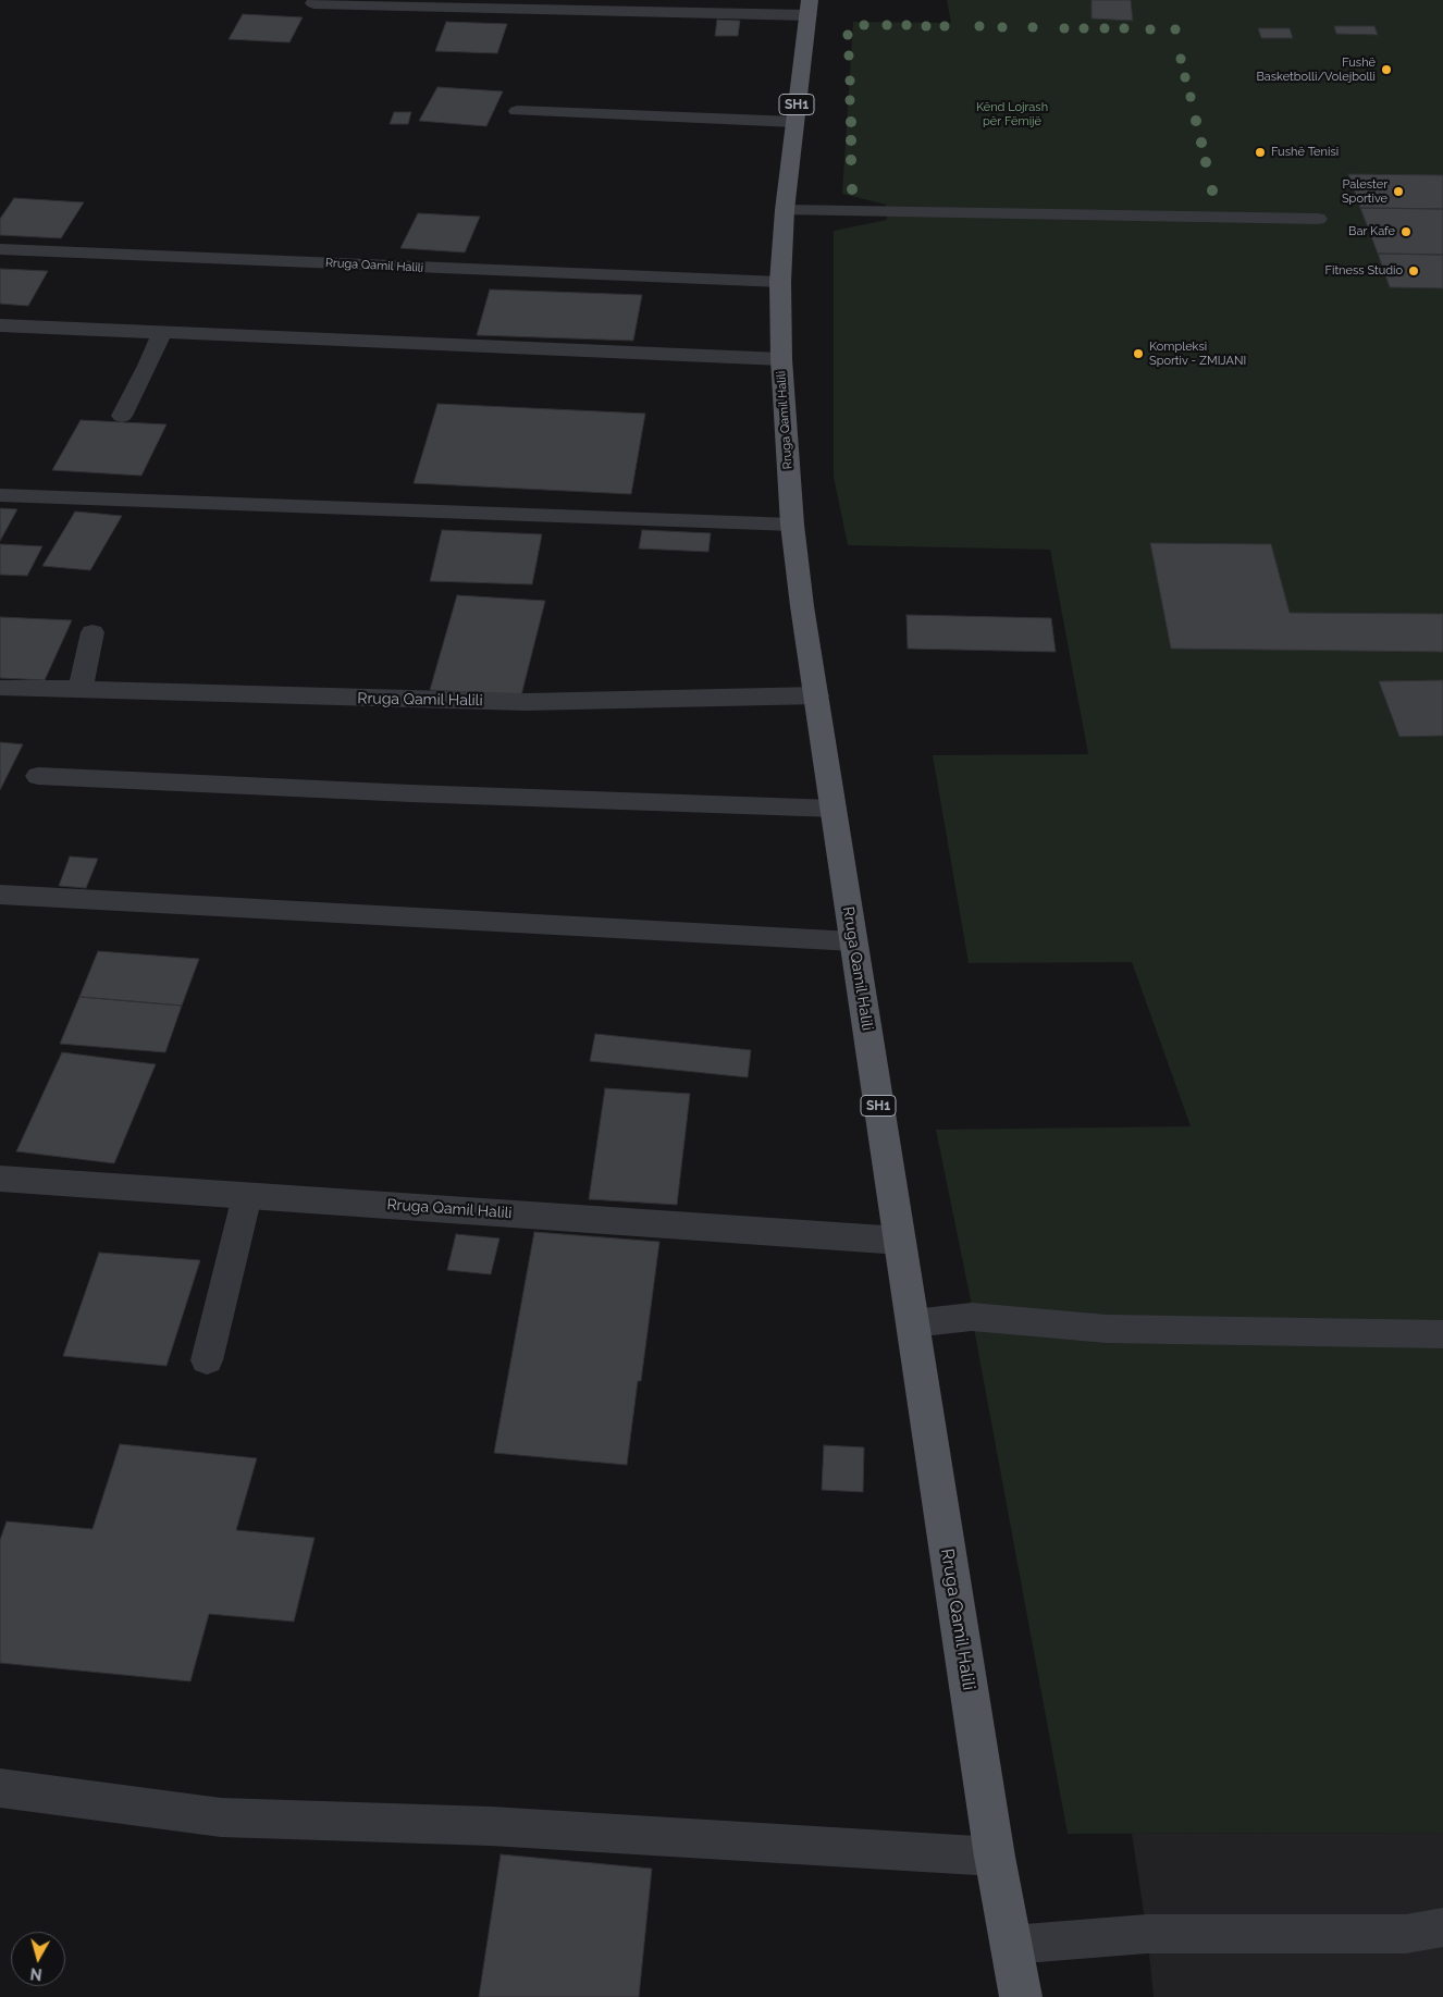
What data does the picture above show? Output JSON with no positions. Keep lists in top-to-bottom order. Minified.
{"streets":{"main road":["SH1","Rruga Qamil Halili"]},"crossings":[["SH1","Rruga Qamil Halili"]],"parks":["Kënd Lojrash për Fëmijë"],"places":["Fushë Basketbolli/Volejbolli","Fushë Tenisi","Palester Sportive","Bar Kafe","Fitness Studio","Kompleksi Sportiv - ZMIJANI"],"north":"bottom"}
